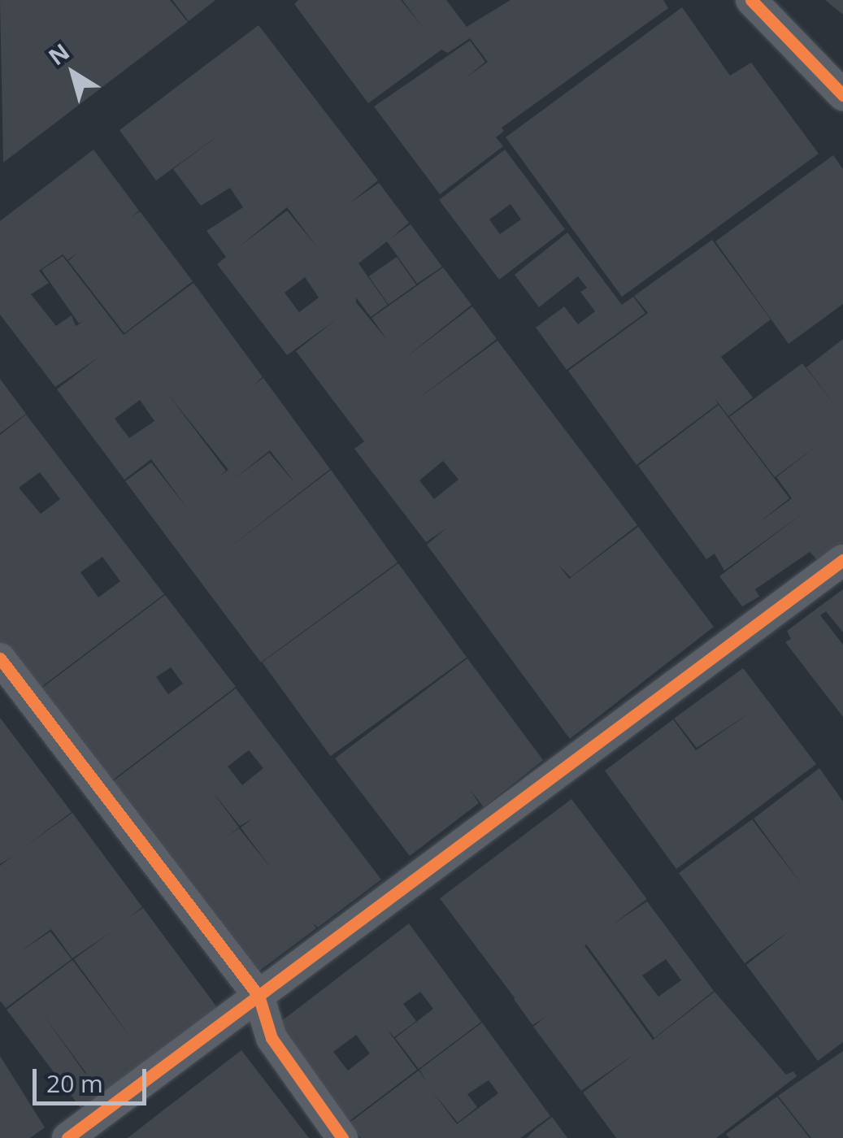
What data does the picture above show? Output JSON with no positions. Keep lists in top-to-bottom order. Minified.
{"scale_bar":"20 m","north":"top left"}
